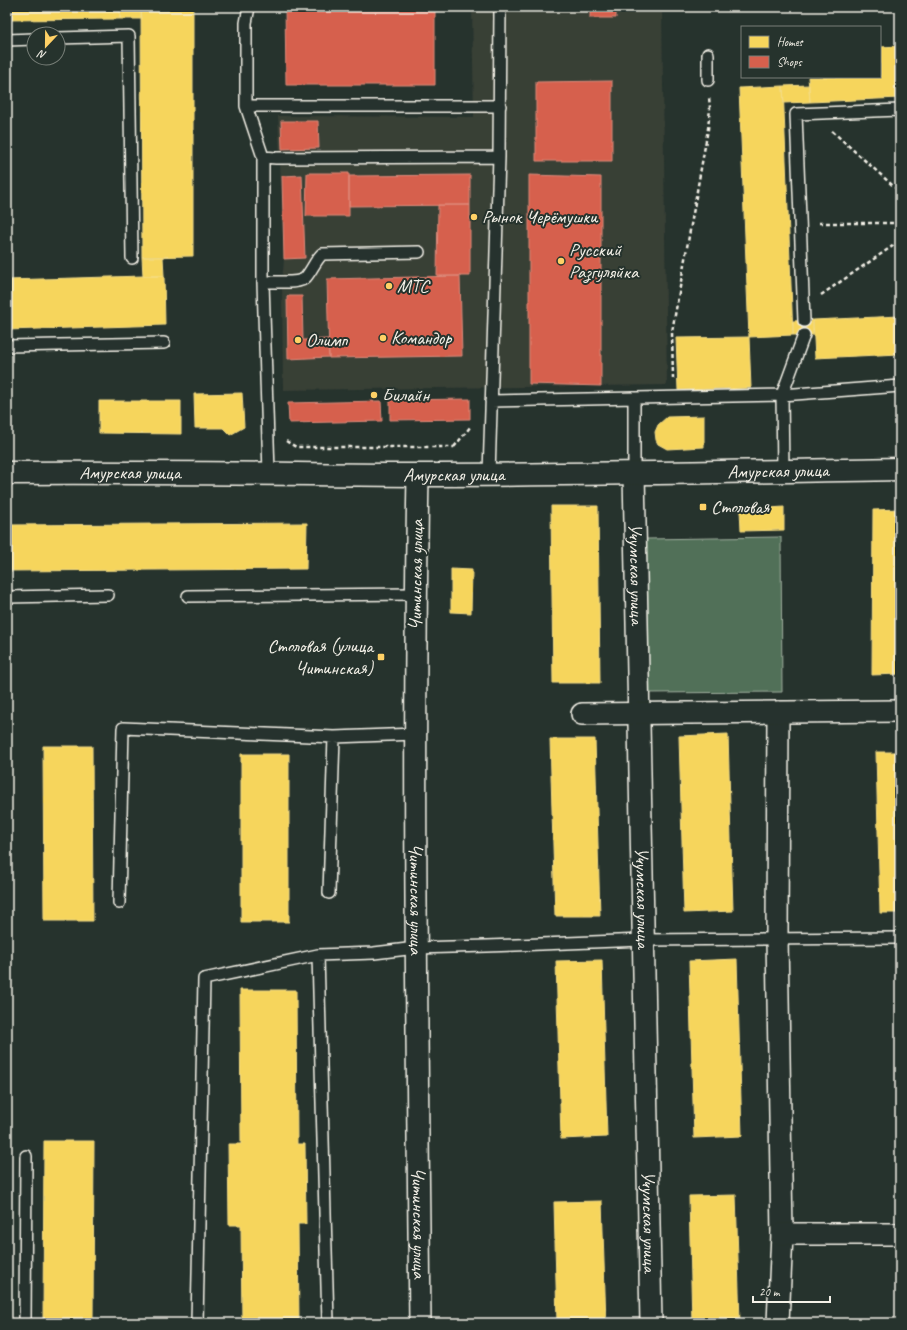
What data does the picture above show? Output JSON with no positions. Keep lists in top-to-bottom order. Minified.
{"streets":{"street":["Амурская улица","Учумская улица","Читинская улица"]},"crossings":[["Амурская улица","Учумская улица"],["Амурская улица","Читинская улица"]],"places":{"other":["Рынок Черёмушки","Русский Разгуляйка","МТС","Командор","Олимп","Билайн"],"transit":["Столовая","Столовая (улица Читинская)"]},"legend":["Homes","Shops"],"scale_bar":"20 m","north":"bottom"}
